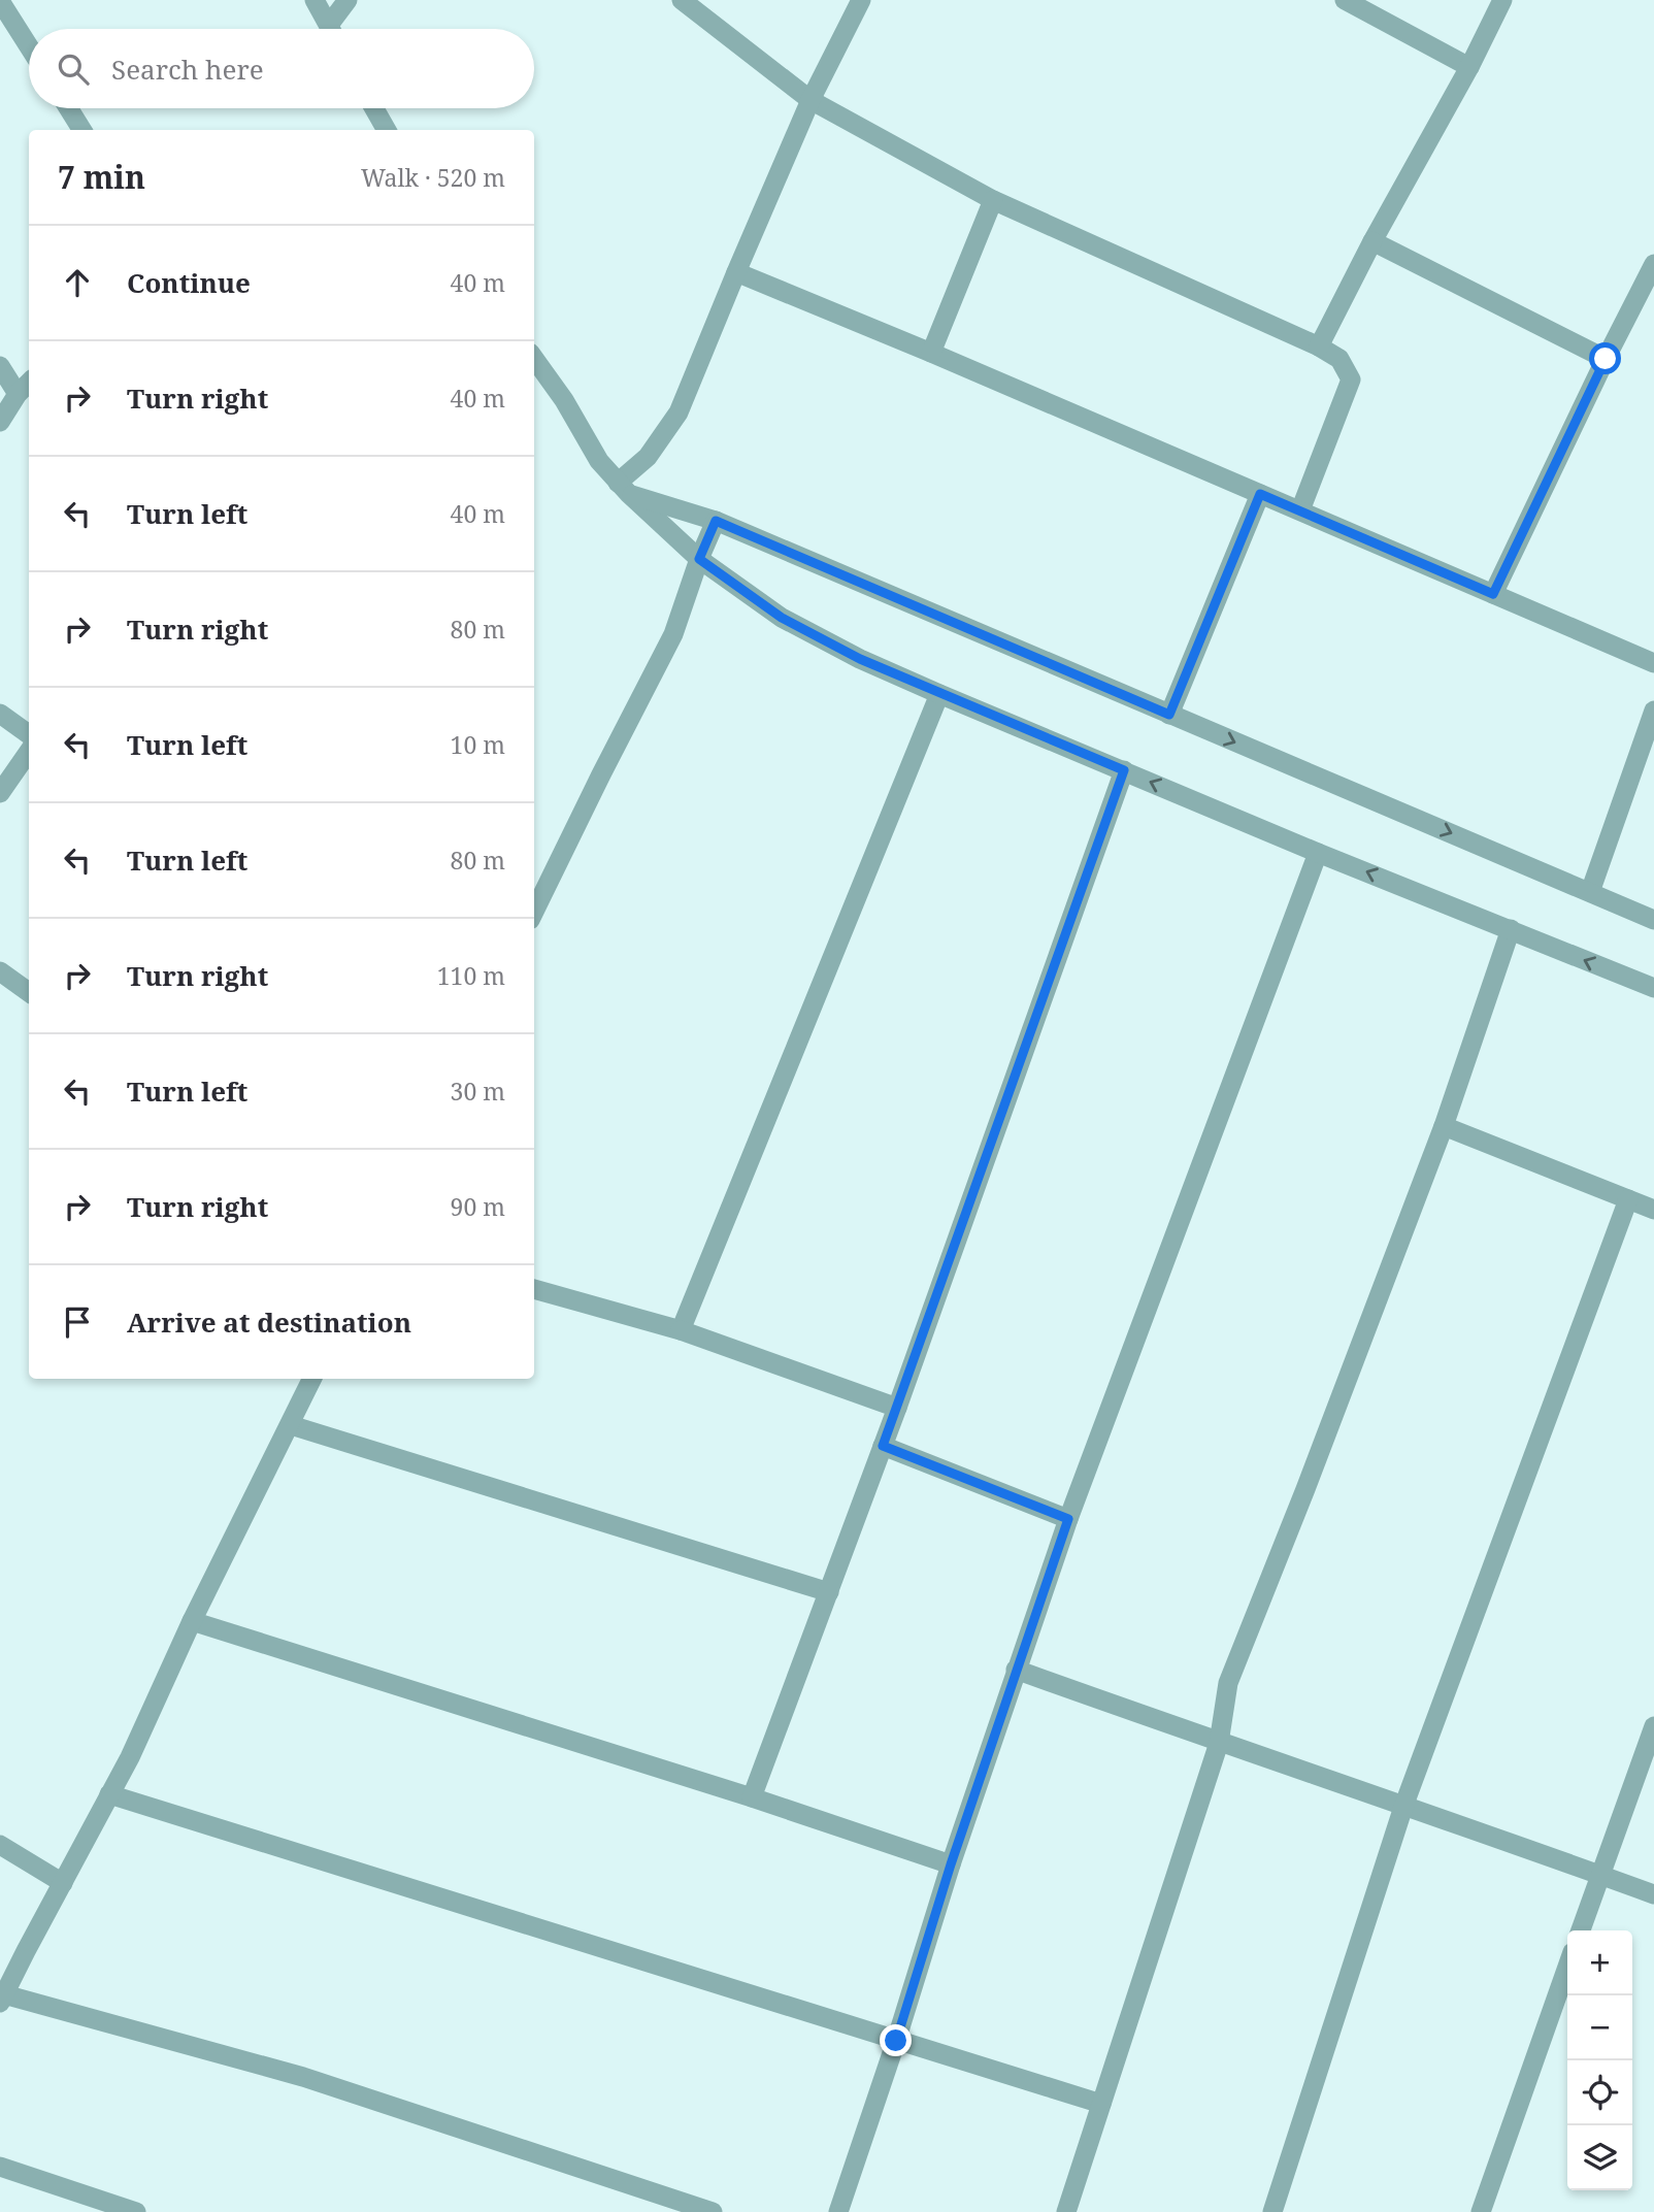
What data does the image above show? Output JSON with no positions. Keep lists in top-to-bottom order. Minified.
{"page":{"search":"Search here","heading":["7 min","Walk · 520 m"],"list":[["Continue","40 m"],["Turn right","40 m"],["Turn left","40 m"],["Turn right","80 m"],["Turn left","10 m"],["Turn left","80 m"],["Turn right","110 m"],["Turn left","30 m"],["Turn right","90 m"],"Arrive at destination"],"map_buttons":["+","−"]}}
